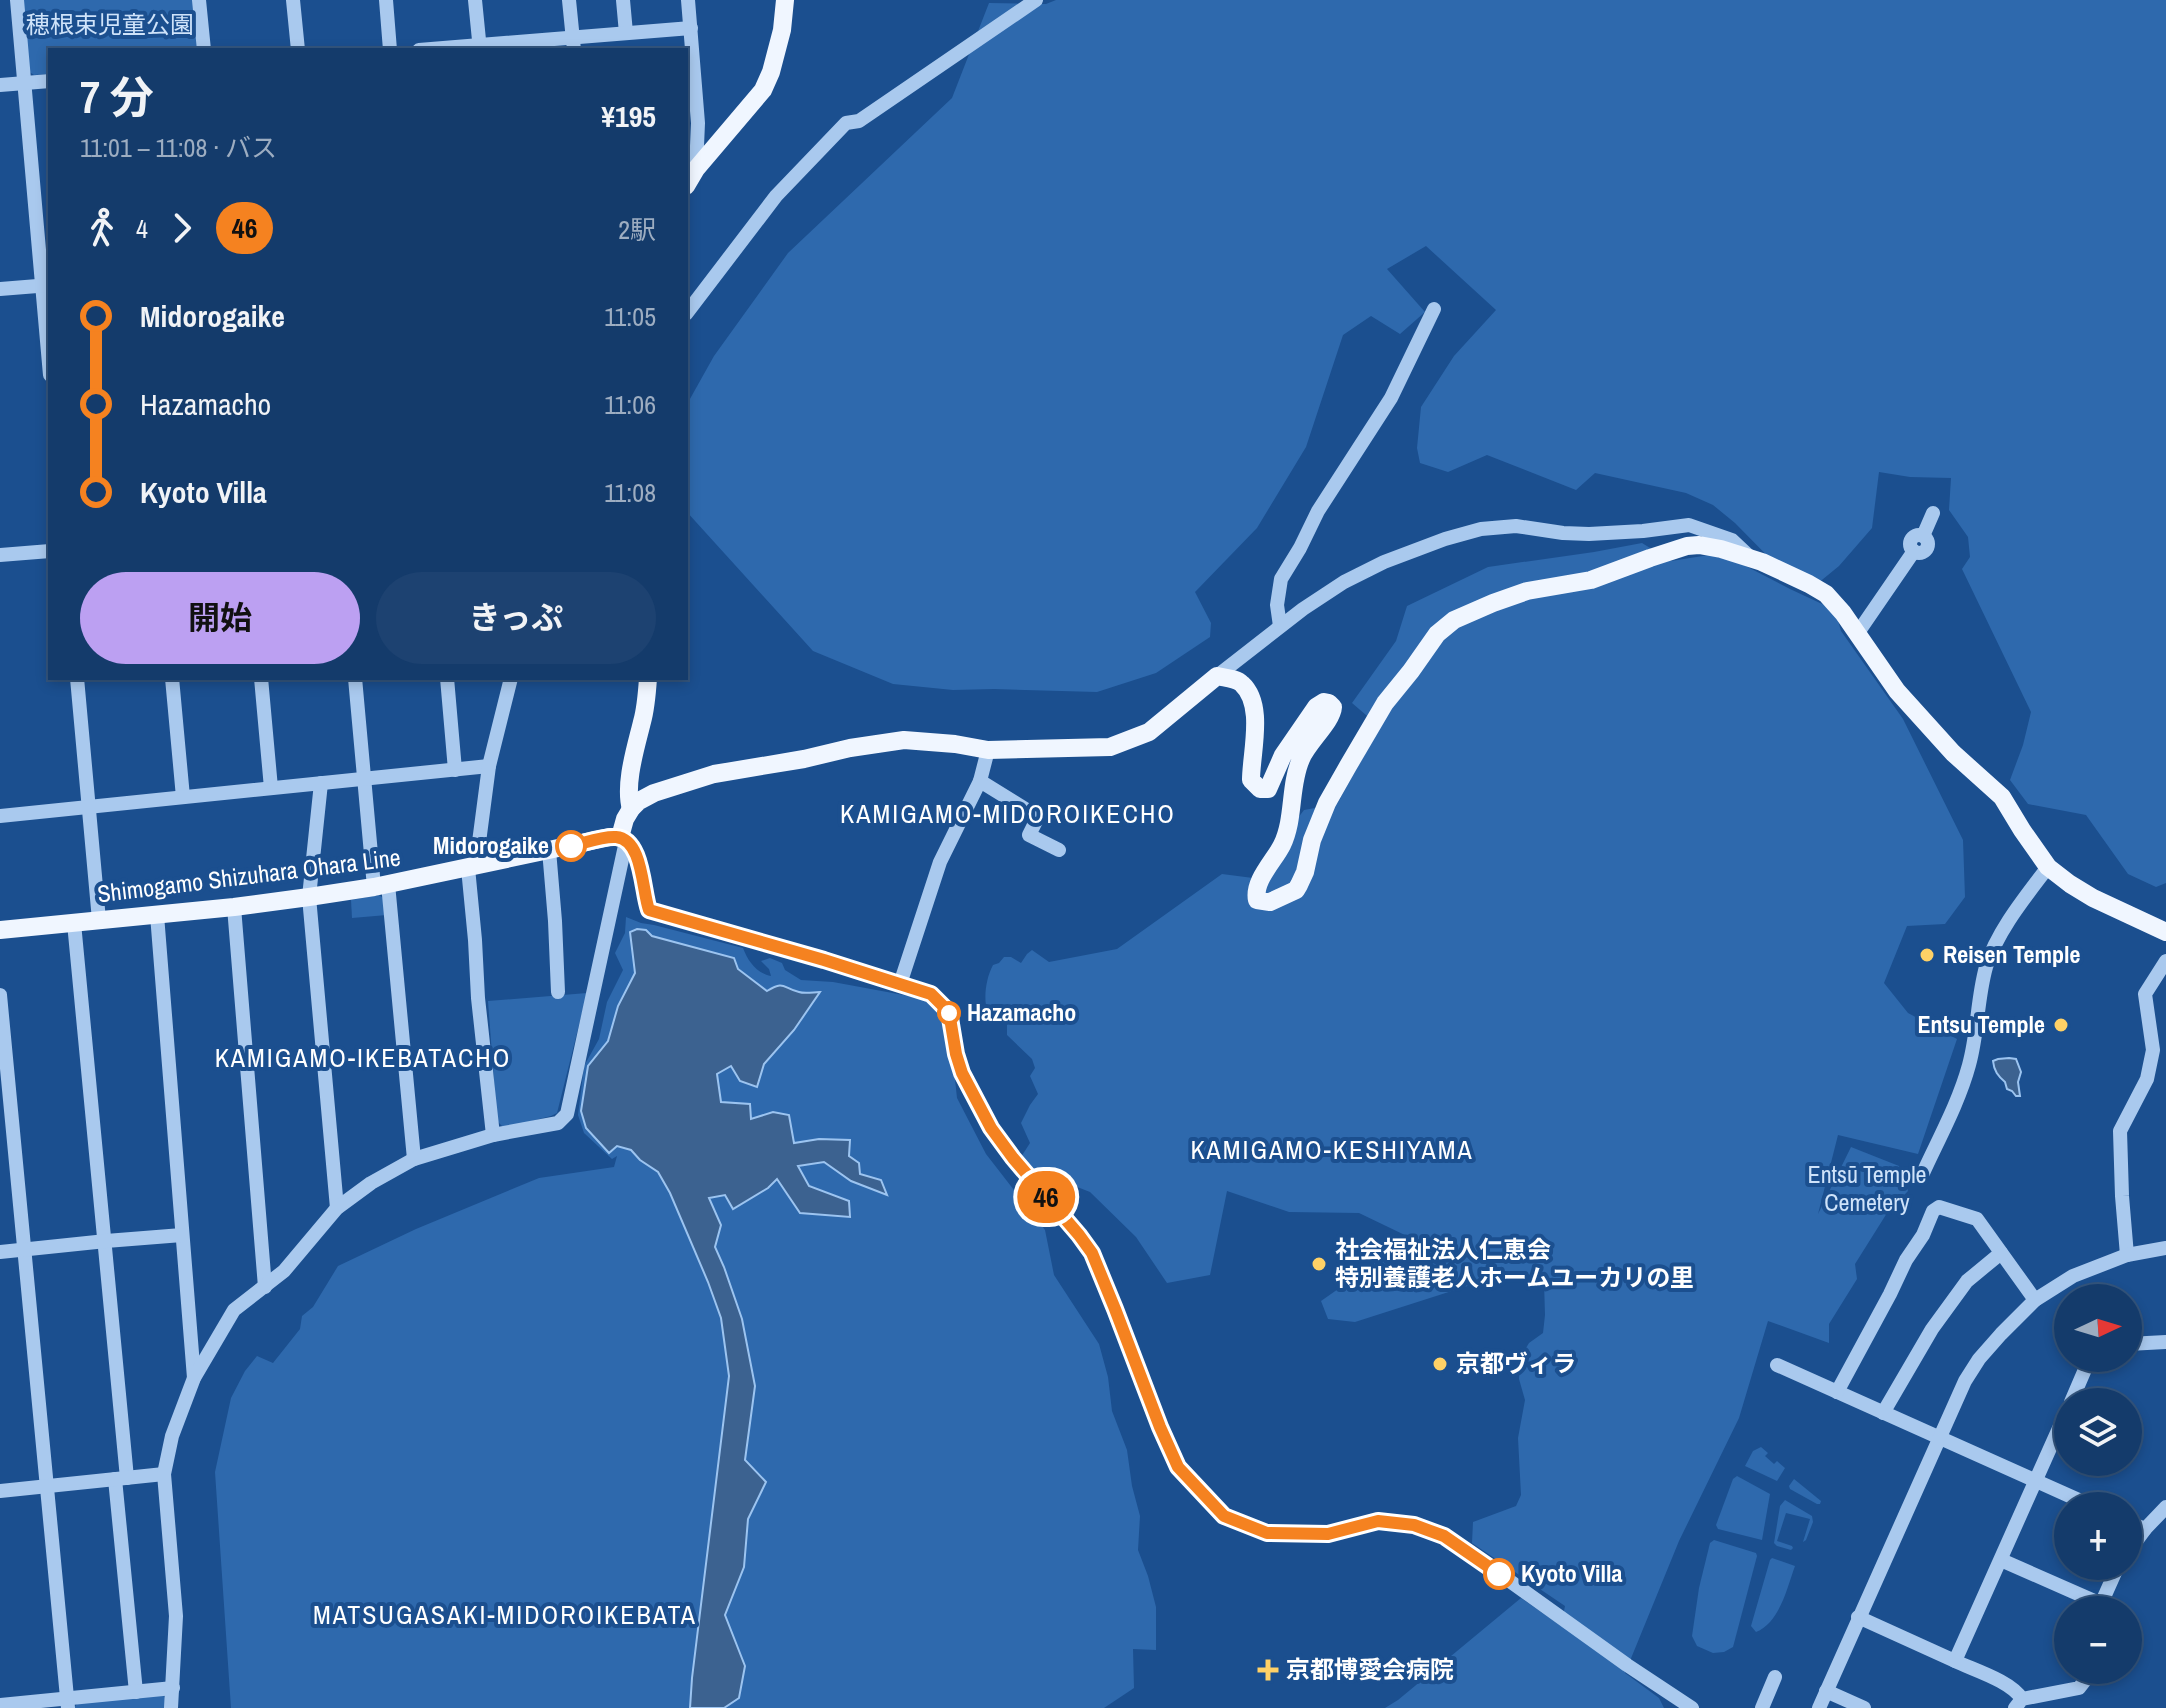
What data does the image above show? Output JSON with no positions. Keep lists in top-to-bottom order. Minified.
{"streets":{"main road":["Shimogamo Shizuhara Ohara Line"]},"districts":["KAMIGAMO-MIDOROIKECHO","KAMIGAMO-IKEBATACHO","KAMIGAMO-KESHIYAMA","MATSUGASAKI-MIDOROIKEBATA"],"parks":["穂根束児童公園","Entsū Temple Cemetery"],"places":{"other":["Midorogaike","Reisen Temple","Hazamacho","Entsu Temple","社会福祉法人仁恵会 特別養護老人ホームユーカリの里","京都ヴィラ","Kyoto Villa"],"health":["京都博愛会病院"]},"lines":["bus line 46"],"north":"right","page":{"on_map":"46","heading":["7 分","11:01 – 11:08 · バス","¥195"],"legs":["4","46","2駅"],"list":[{"name":"Midorogaike","value":"11:05"},{"name":"Hazamacho","value":"11:06"},{"name":"Kyoto Villa","value":"11:08"}],"buttons":["開始","きっぷ"],"map_buttons":["+","−"]}}
